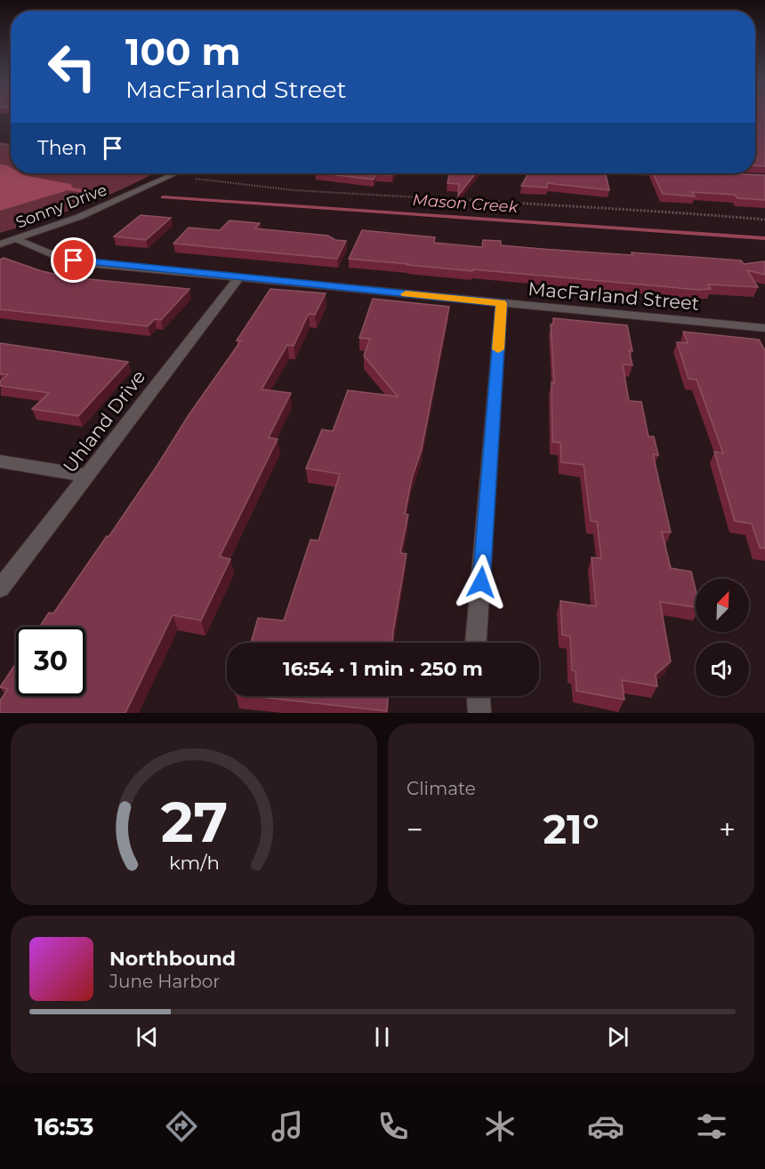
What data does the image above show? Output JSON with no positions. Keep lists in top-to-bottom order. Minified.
{"streets":{"street":["Sonny Drive","MacFarland Street","Uhland Drive"]},"crossings":[["Sonny Drive","MacFarland Street"],["MacFarland Street","Uhland Drive"]],"water":["Mason Creek"],"north":"top right","page":{"turn":["100 m","MacFarland Street"],"then":"Then","limit":"30","trip":"16:54 · 1 min · 250 m","tile":"Climate","heat":["−","21°","+"],"song":["Northbound","June Harbor"],"tabs":"16:53","gauge":["27","km/h"]}}
